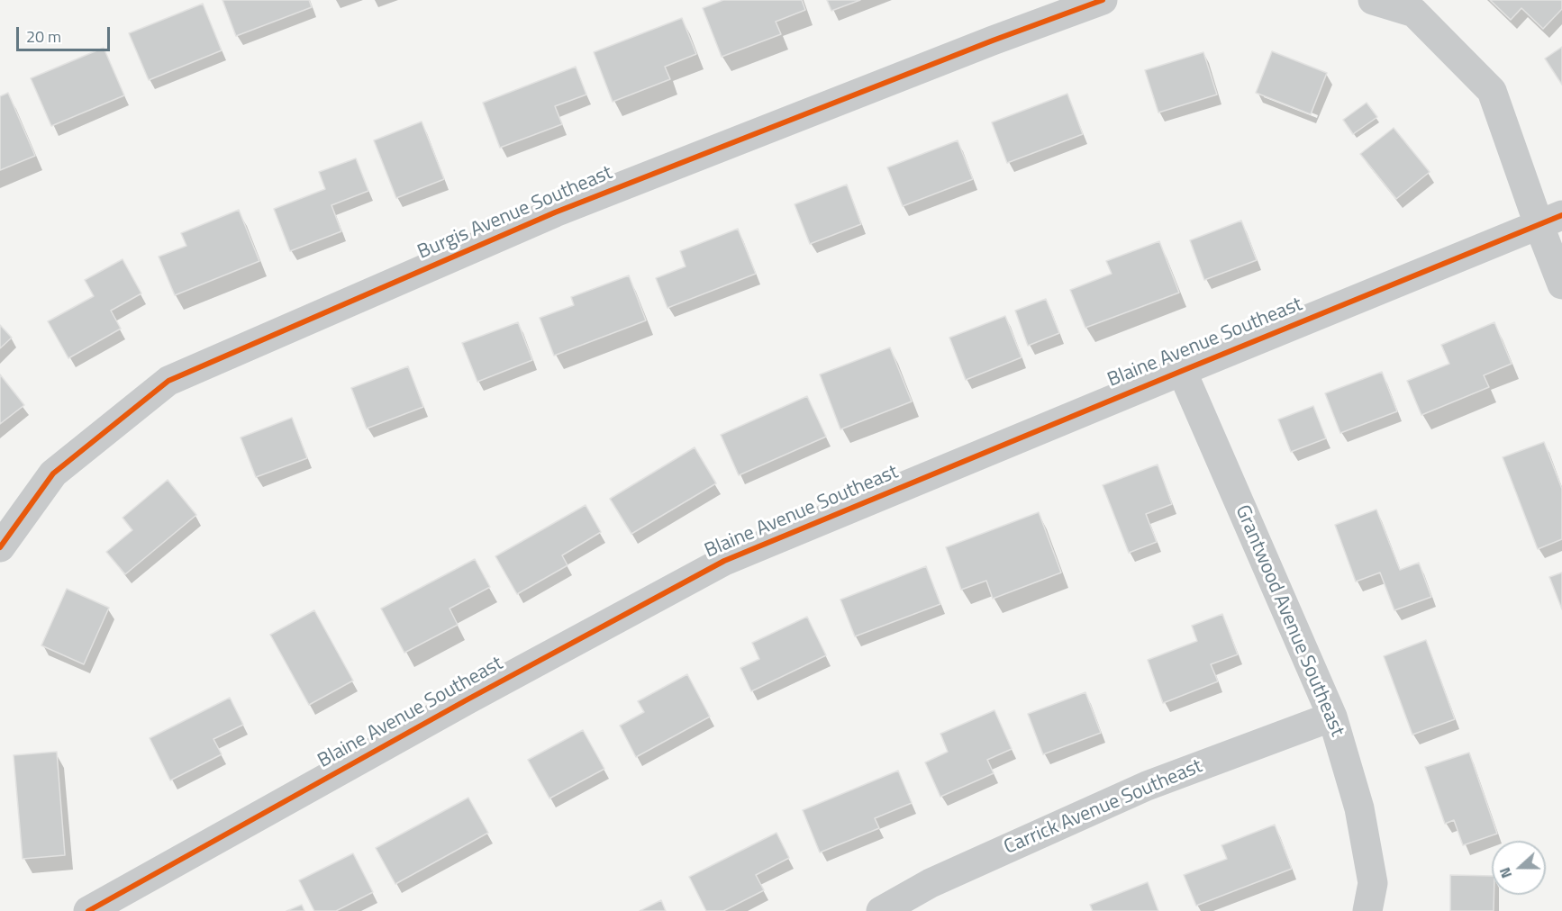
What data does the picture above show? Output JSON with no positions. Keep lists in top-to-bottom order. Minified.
{"streets":{"street":["Burgis Avenue Southeast","Blaine Avenue Southeast","Grantwood Avenue Southeast","Carrick Avenue Southeast"]},"crossings":[["Blaine Avenue Southeast","Grantwood Avenue Southeast"],["Grantwood Avenue Southeast","Carrick Avenue Southeast"]],"scale_bar":"20 m","north":"left"}
